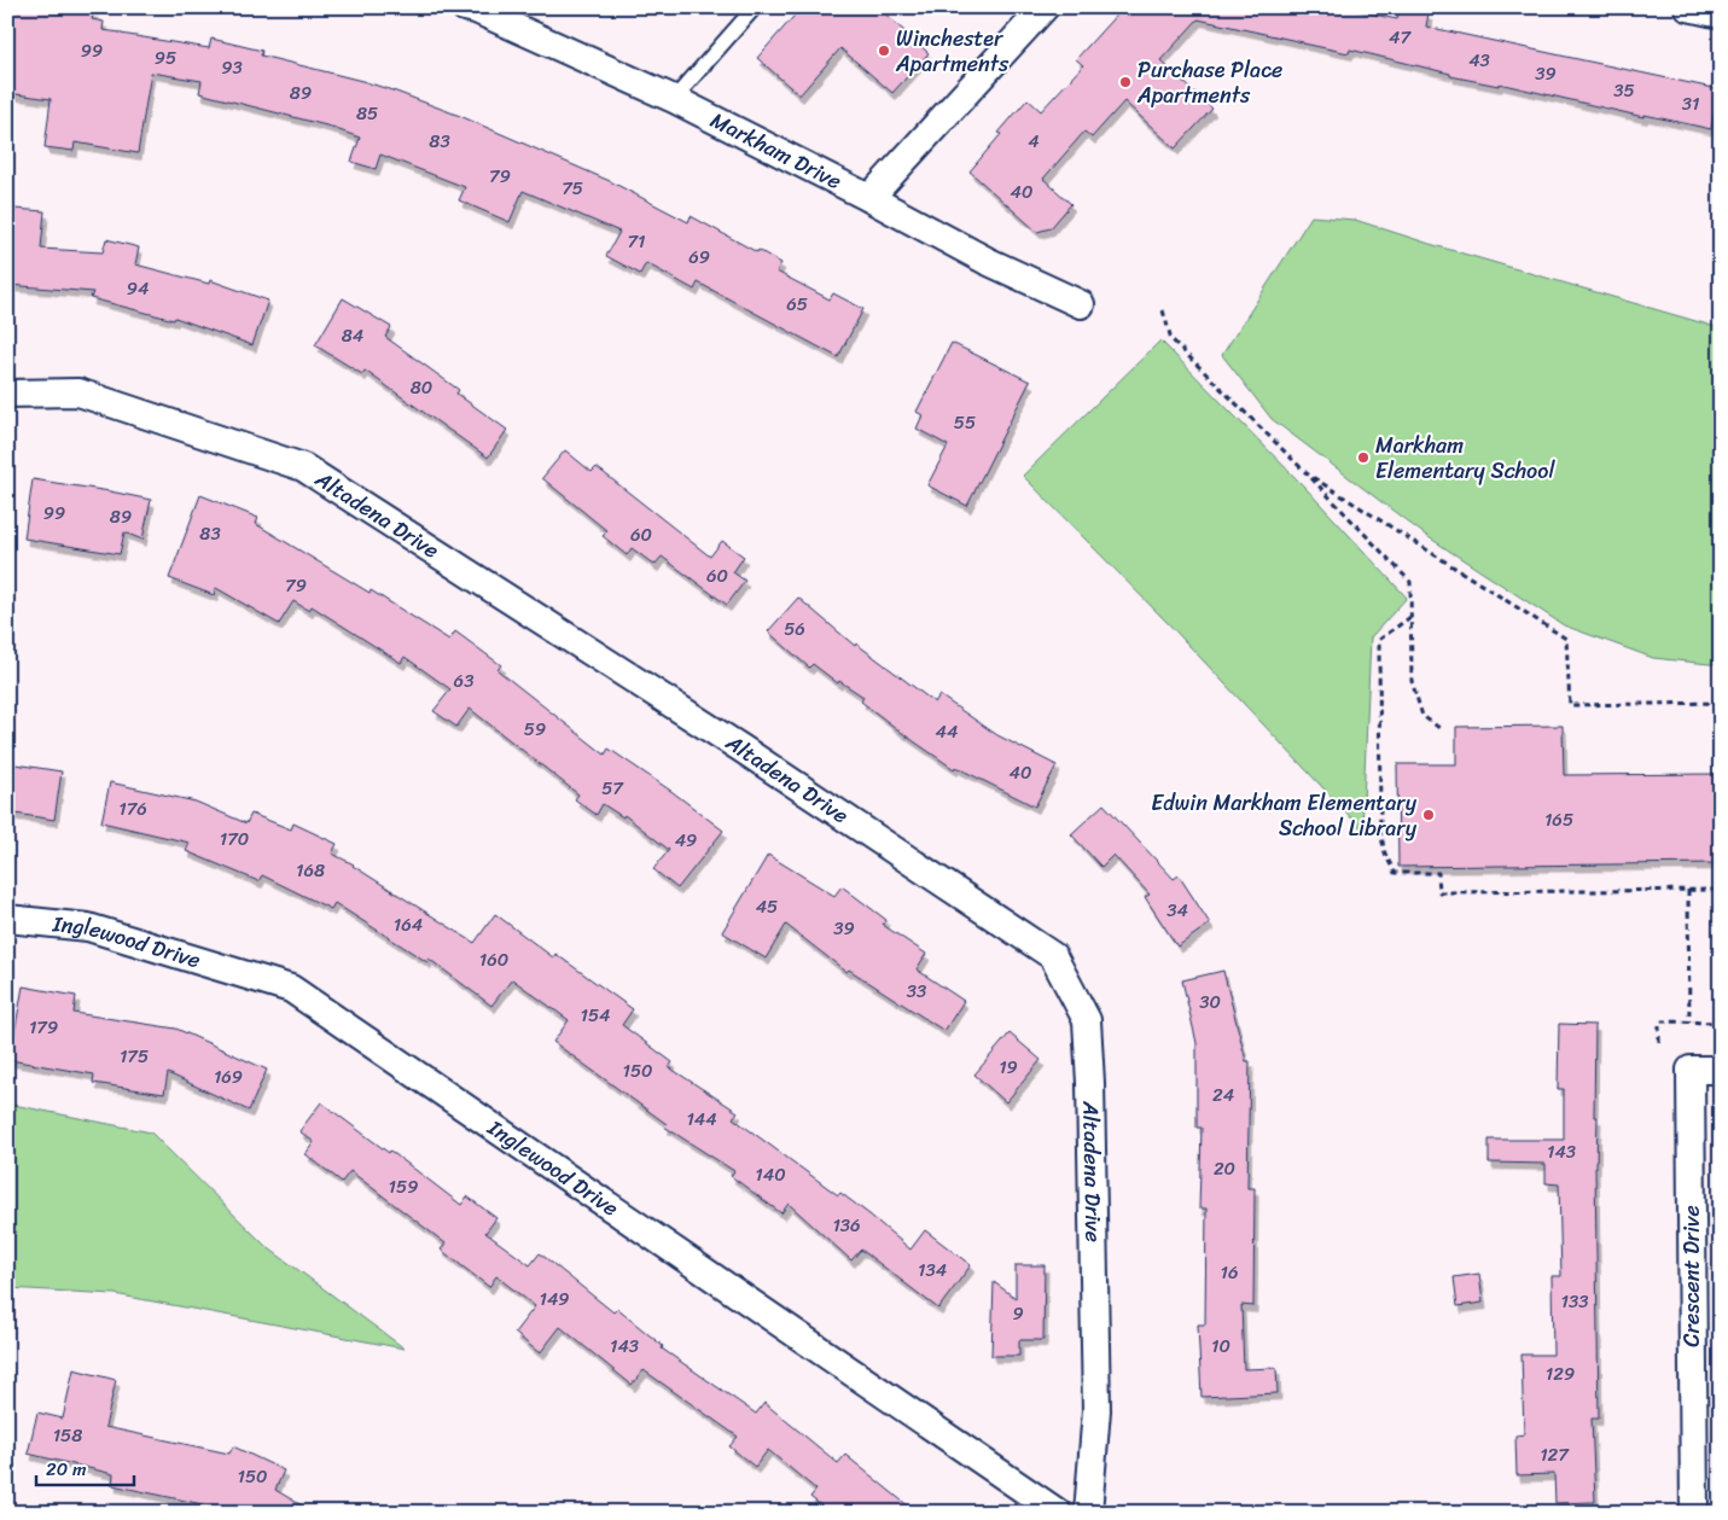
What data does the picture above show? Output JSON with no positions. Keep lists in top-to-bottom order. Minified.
{"streets":{"street":["Markham Drive","Altadena Drive","Inglewood Drive","Crescent Drive"]},"places":["Winchester Apartments","Purchase Place Apartments","Markham Elementary School","Edwin Markham Elementary School Library"],"house_numbers":["47","99","95","43","93","39","35","89","31","85","83","4","79","75","40","71","69","94","65","84","80","55","99","89","83","60","60","79","56","63","59","44","40","57","176","165","170","49","168","45","34","164","39","160","33","30","154","179","175","19","150","169","24","144","143","20","140","159","136","134","16","149","133","9","143","10","129","158","127","150"],"scale_bar":"20 m"}
